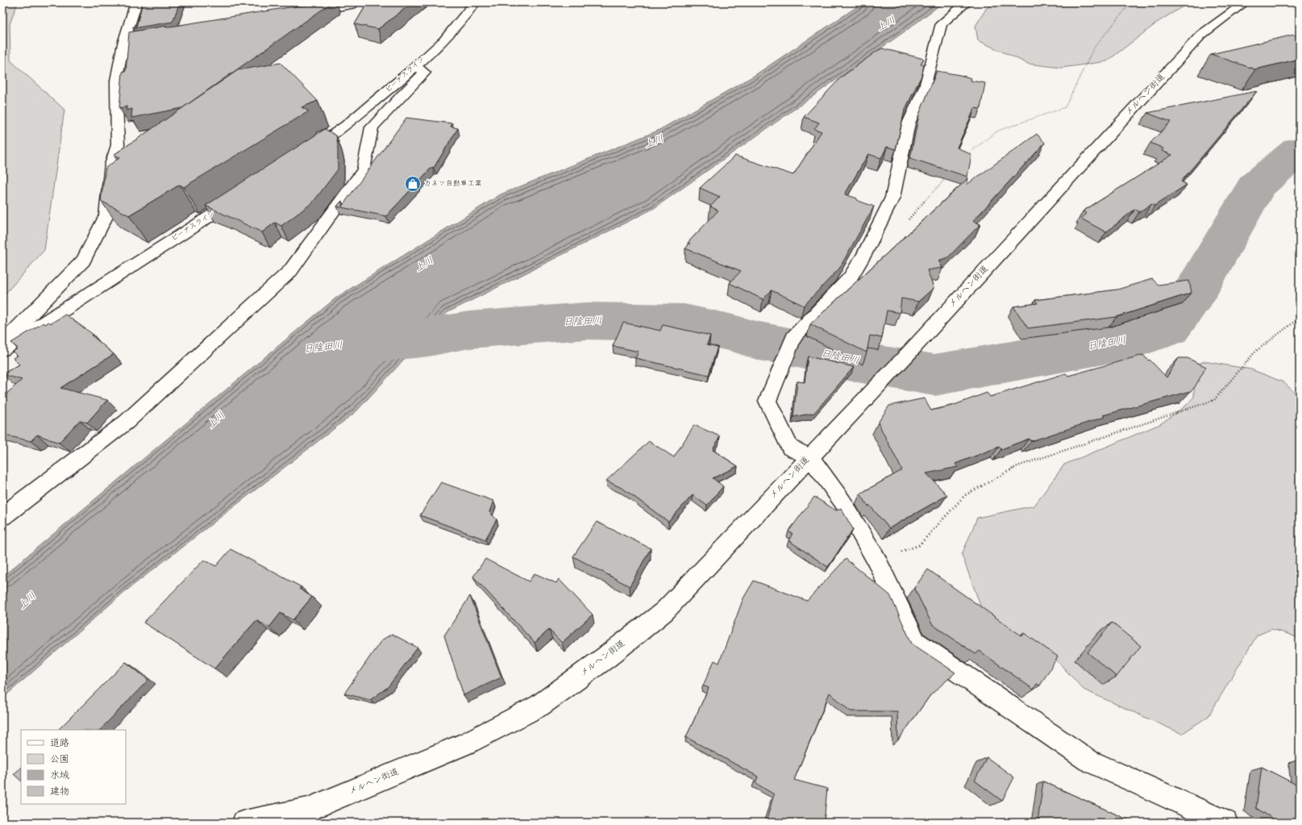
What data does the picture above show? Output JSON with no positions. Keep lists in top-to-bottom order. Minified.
{"streets":{"main road":["ビーナスライン","メルヘン街道"]},"water":["上川","日陰田川"],"places":{"shop":["カネツ自動車工業"]},"legend":["道路","公園","水域","建物"]}
